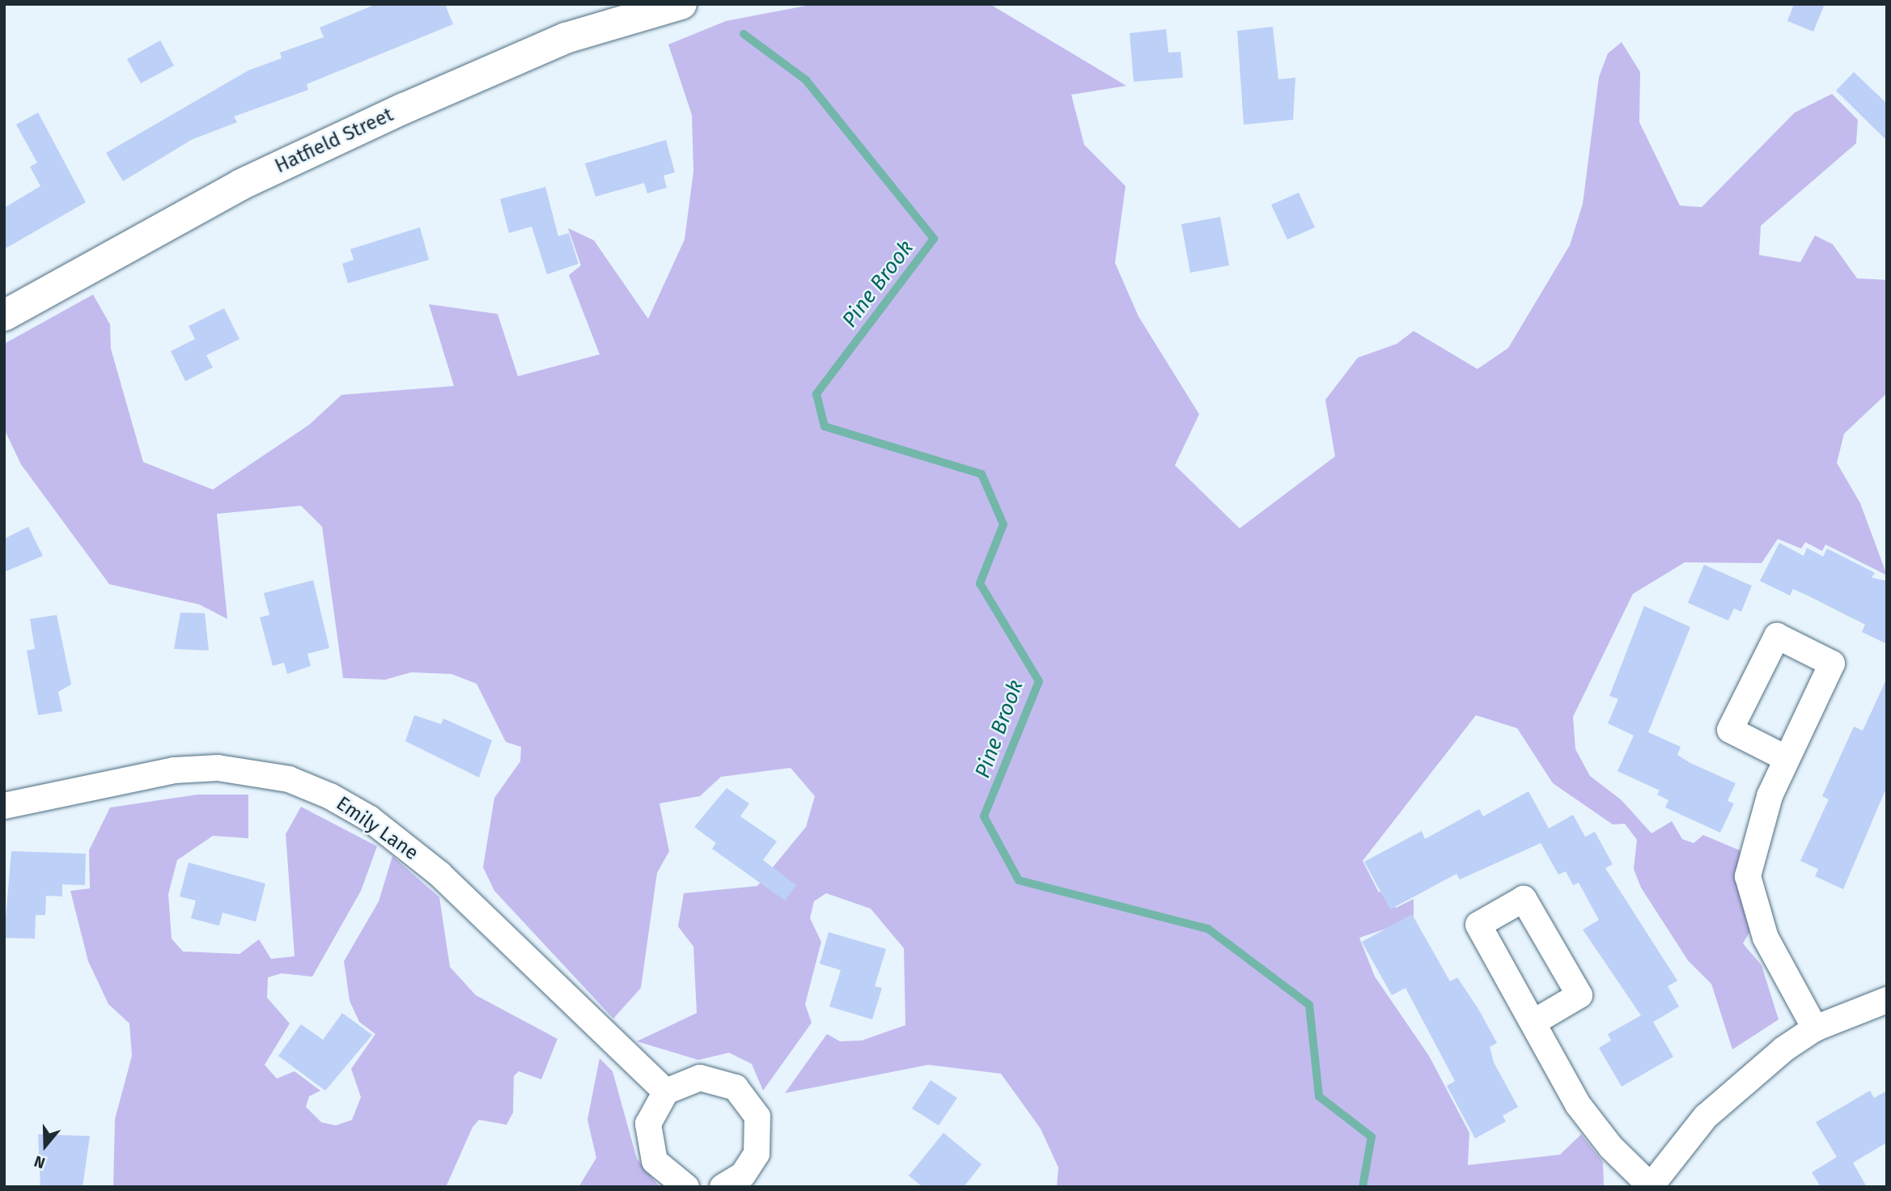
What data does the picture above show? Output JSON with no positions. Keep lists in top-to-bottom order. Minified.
{"streets":{"street":["Hatfield Street","Emily Lane"]},"water":["Pine Brook"],"north":"bottom"}
